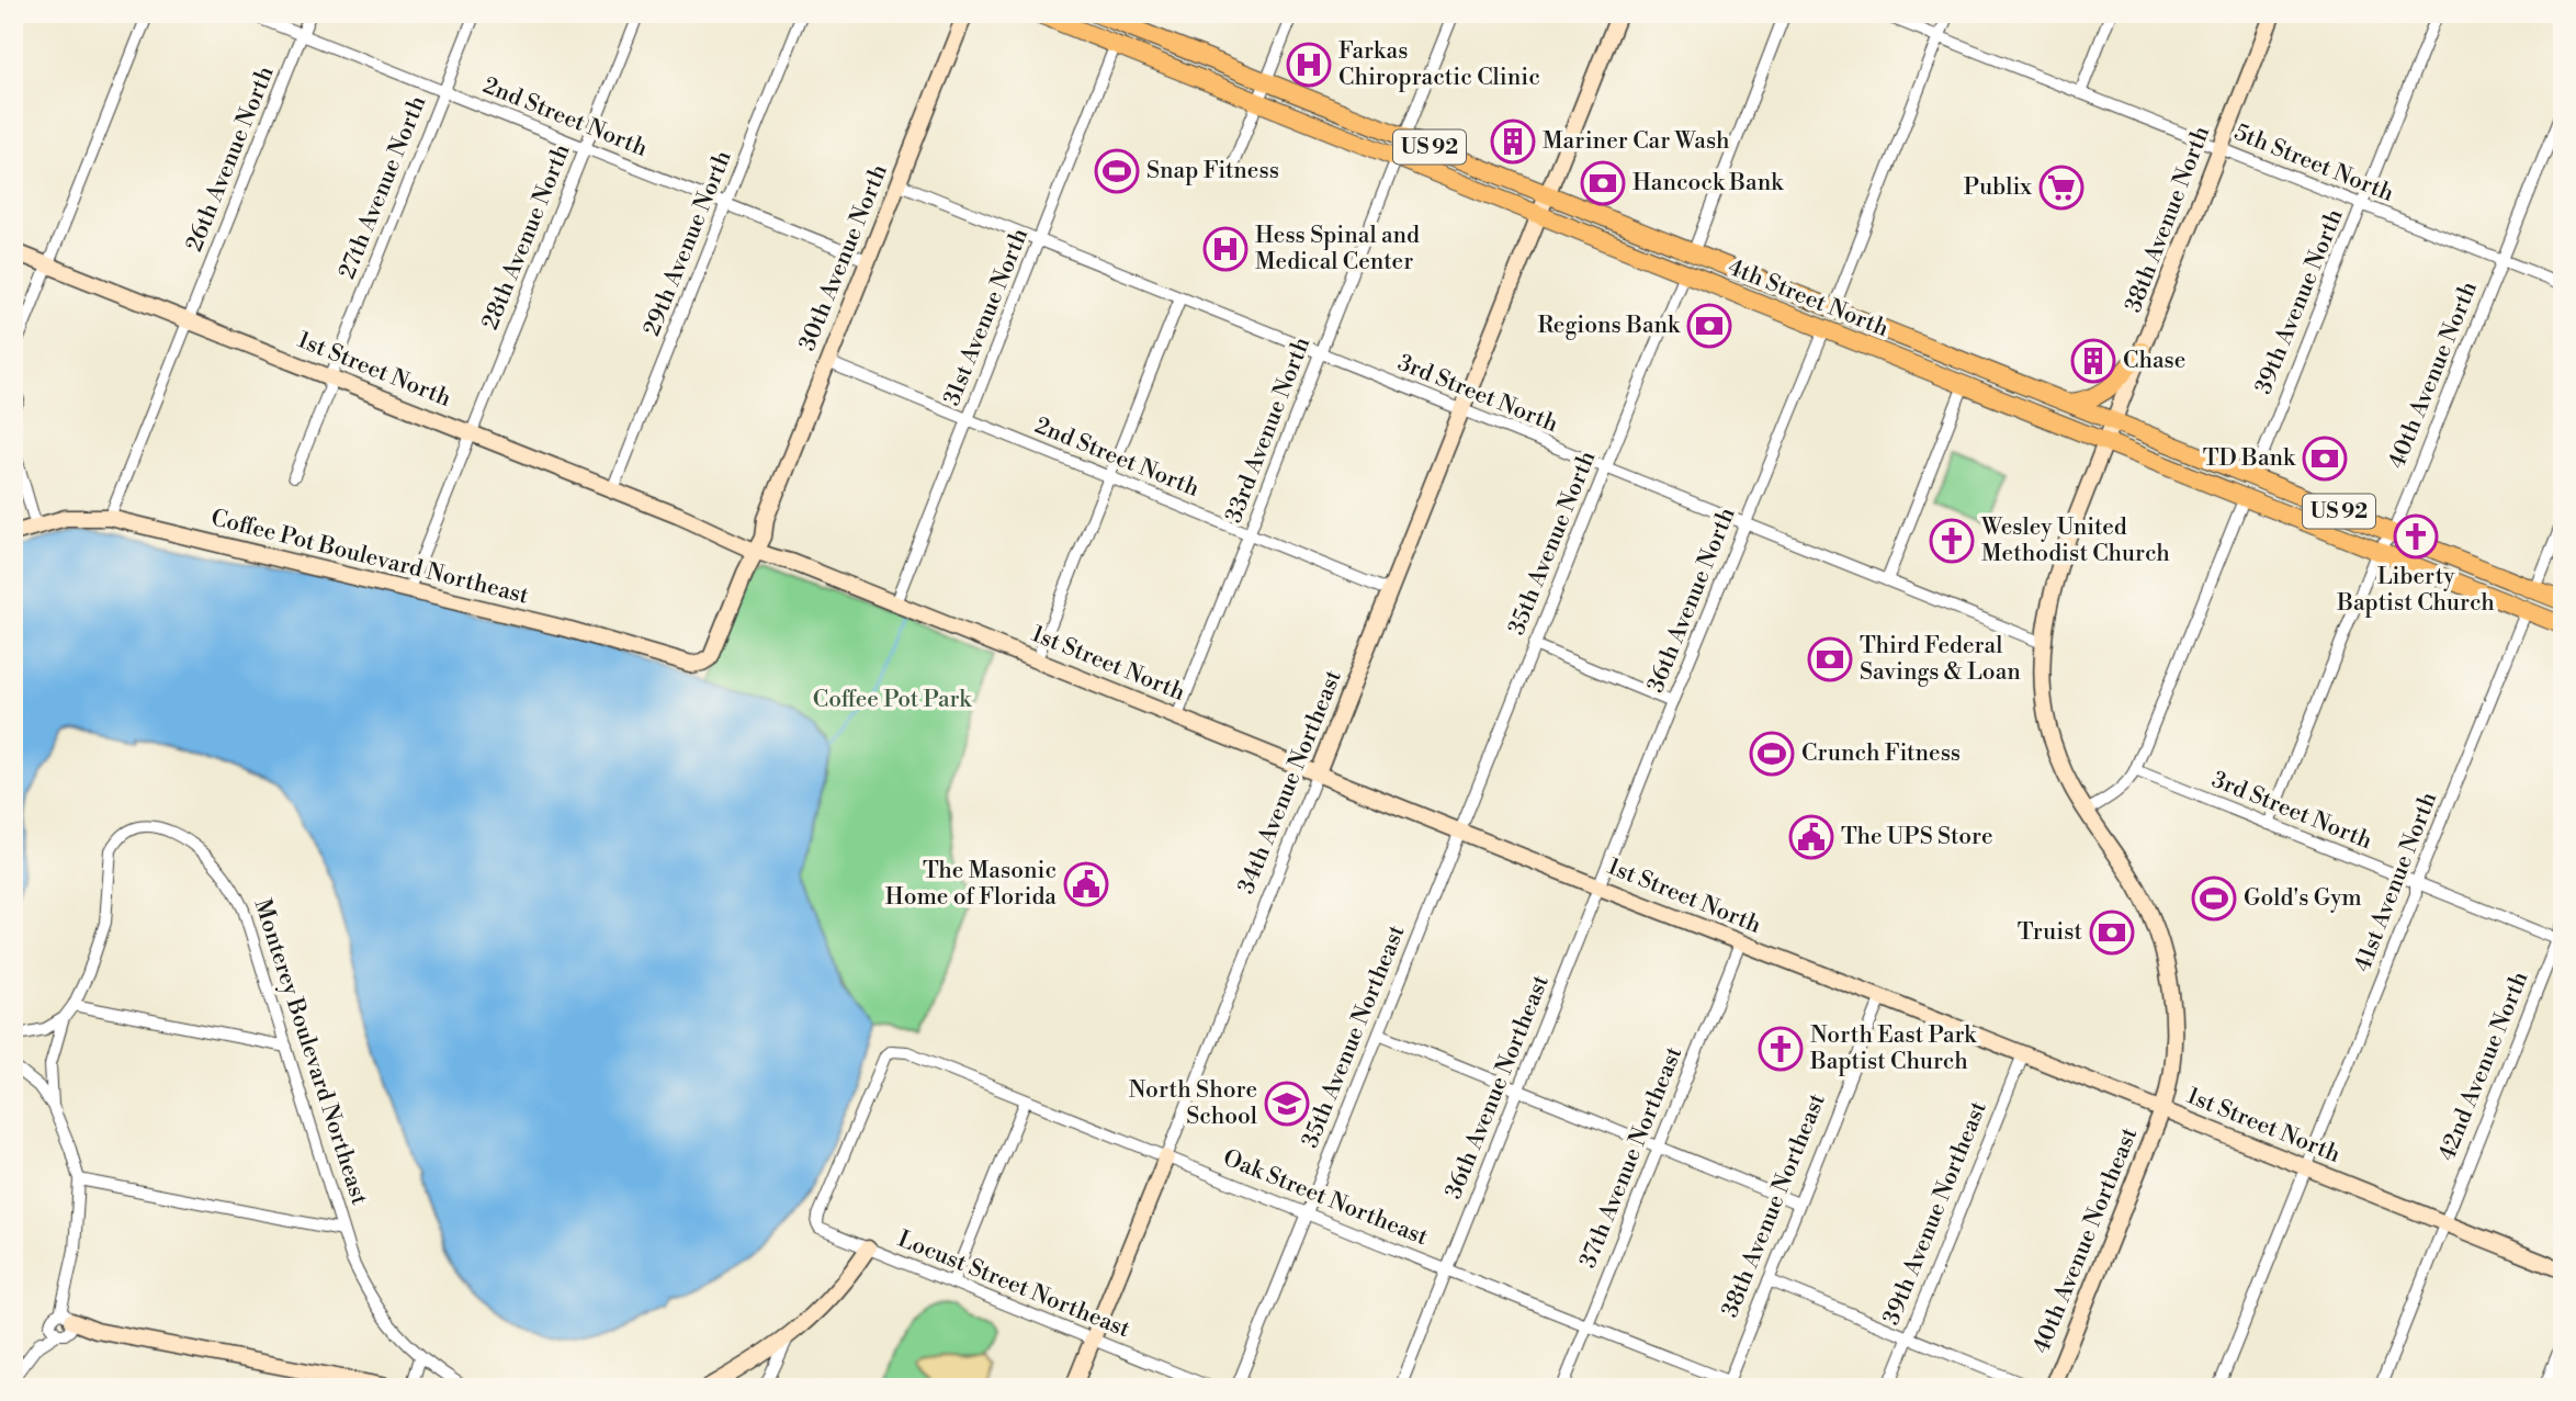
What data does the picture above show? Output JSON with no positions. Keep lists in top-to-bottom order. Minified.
{"streets":{"main road":["US 92","4th Street North"],"street":["2nd Street North","26th Avenue North","5th Street North","27th Avenue North","38th Avenue North","28th Avenue North","29th Avenue North","30th Avenue North","39th Avenue North","31st Avenue North","1st Street North","40th Avenue North","3rd Street North","33rd Avenue North","35th Avenue North","Coffee Pot Boulevard Northeast","36th Avenue North","34th Avenue Northeast","41st Avenue North","35th Avenue Northeast","Monterey Boulevard Northeast","42nd Avenue North","36th Avenue Northeast","37th Avenue Northeast","Oak Street Northeast","38th Avenue Northeast","39th Avenue Northeast","40th Avenue Northeast","Locust Street Northeast"]},"crossings":[["2nd Street North","26th Avenue North"],["2nd Street North","27th Avenue North"],["2nd Street North","28th Avenue North"],["2nd Street North","29th Avenue North"],["2nd Street North","30th Avenue North"],["2nd Street North","31st Avenue North"],["2nd Street North","33rd Avenue North"],["2nd Street North","34th Avenue Northeast"],["26th Avenue North","1st Street North"],["26th Avenue North","Coffee Pot Boulevard Northeast"],["5th Street North","38th Avenue North"],["5th Street North","39th Avenue North"],["5th Street North","40th Avenue North"],["27th Avenue North","1st Street North"],["38th Avenue North","4th Street North"],["28th Avenue North","1st Street North"],["28th Avenue North","Coffee Pot Boulevard Northeast"],["29th Avenue North","1st Street North"],["30th Avenue North","1st Street North"],["30th Avenue North","3rd Street North"],["30th Avenue North","Coffee Pot Boulevard Northeast"],["4th Street North","39th Avenue North"],["4th Street North","31st Avenue North"],["4th Street North","40th Avenue North"],["4th Street North","33rd Avenue North"],["4th Street North","35th Avenue North"],["4th Street North","36th Avenue North"],["4th Street North","34th Avenue Northeast"],["4th Street North","41st Avenue North"],["31st Avenue North","1st Street North"],["31st Avenue North","3rd Street North"],["1st Street North","33rd Avenue North"],["1st Street North","35th Avenue North"],["1st Street North","Coffee Pot Boulevard Northeast"],["1st Street North","36th Avenue North"],["1st Street North","34th Avenue Northeast"],["1st Street North","41st Avenue North"],["1st Street North","35th Avenue Northeast"],["1st Street North","42nd Avenue North"],["1st Street North","36th Avenue Northeast"],["1st Street North","37th Avenue Northeast"],["1st Street North","38th Avenue Northeast"],["1st Street North","39th Avenue Northeast"],["1st Street North","40th Avenue Northeast"],["40th Avenue North","3rd Street North"],["3rd Street North","33rd Avenue North"],["3rd Street North","35th Avenue North"],["3rd Street North","36th Avenue North"],["3rd Street North","34th Avenue Northeast"],["3rd Street North","41st Avenue North"],["3rd Street North","42nd Avenue North"],["35th Avenue North","35th Avenue Northeast"],["36th Avenue North","36th Avenue Northeast"],["34th Avenue Northeast","Oak Street Northeast"],["34th Avenue Northeast","Locust Street Northeast"],["35th Avenue Northeast","Oak Street Northeast"],["36th Avenue Northeast","Oak Street Northeast"],["37th Avenue Northeast","Oak Street Northeast"],["Oak Street Northeast","38th Avenue Northeast"],["Oak Street Northeast","Locust Street Northeast"]],"parks":["Coffee Pot Park"],"places":{"hospital":["Farkas Chiropractic Clinic","Hess Spinal and Medical Center"],"building":["Mariner Car Wash","Chase"],"sports":["Snap Fitness","Crunch Fitness","Gold's Gym"],"bank":["Hancock Bank","Regions Bank","TD Bank","Third Federal Savings & Loan","Truist"],"supermarket":["Publix"],"church":["Liberty Baptist Church","Wesley United Methodist Church","North East Park Baptist Church"],"public building":["The UPS Store","The Masonic Home of Florida"],"school or university":["North Shore School"]}}
